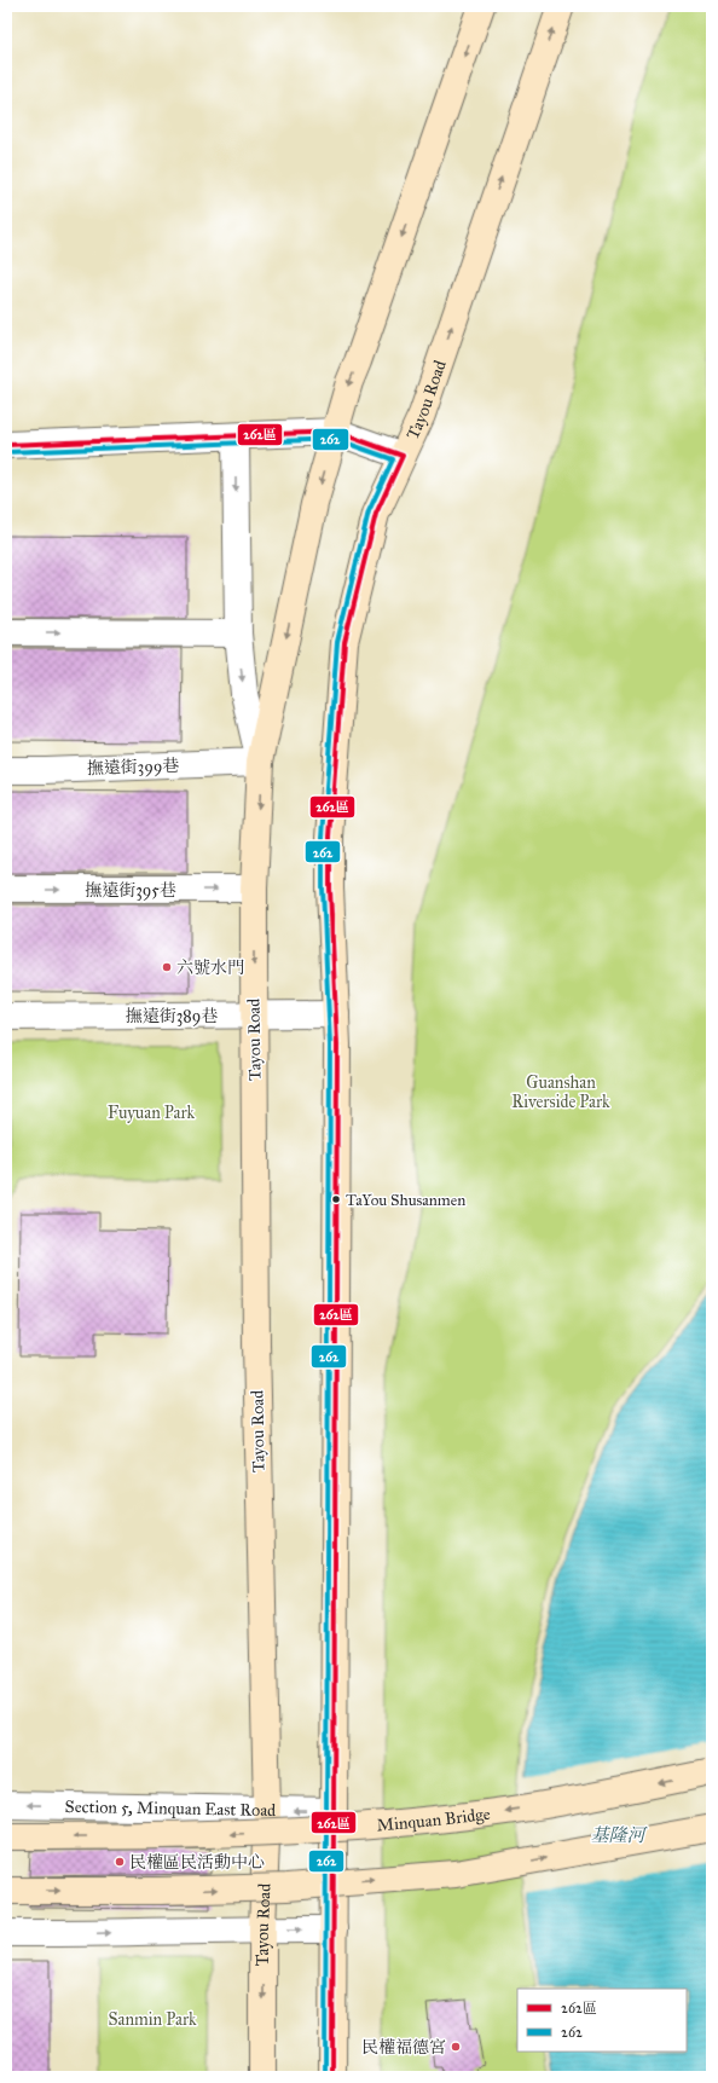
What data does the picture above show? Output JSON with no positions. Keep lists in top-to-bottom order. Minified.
{"streets":{"main road":["Tayou Road","Minquan Bridge"],"street":["撫遠街399巷","撫遠街395巷","撫遠街389巷","Section 5, Minquan East Road"]},"crossings":[["Tayou Road","撫遠街399巷"],["Tayou Road","撫遠街395巷"],["Tayou Road","撫遠街389巷"],["Tayou Road","Section 5, Minquan East Road"]],"one_way":["撫遠街395巷"],"water":["基隆河"],"parks":["Guanshan Riverside Park","Fuyuan Park","Sanmin Park"],"places":["六號水門","TaYou Shusanmen","民權區民活動中心","民權福德宮"],"lines":["transit line 262區","transit line 262"],"legend":["262區","262"]}
